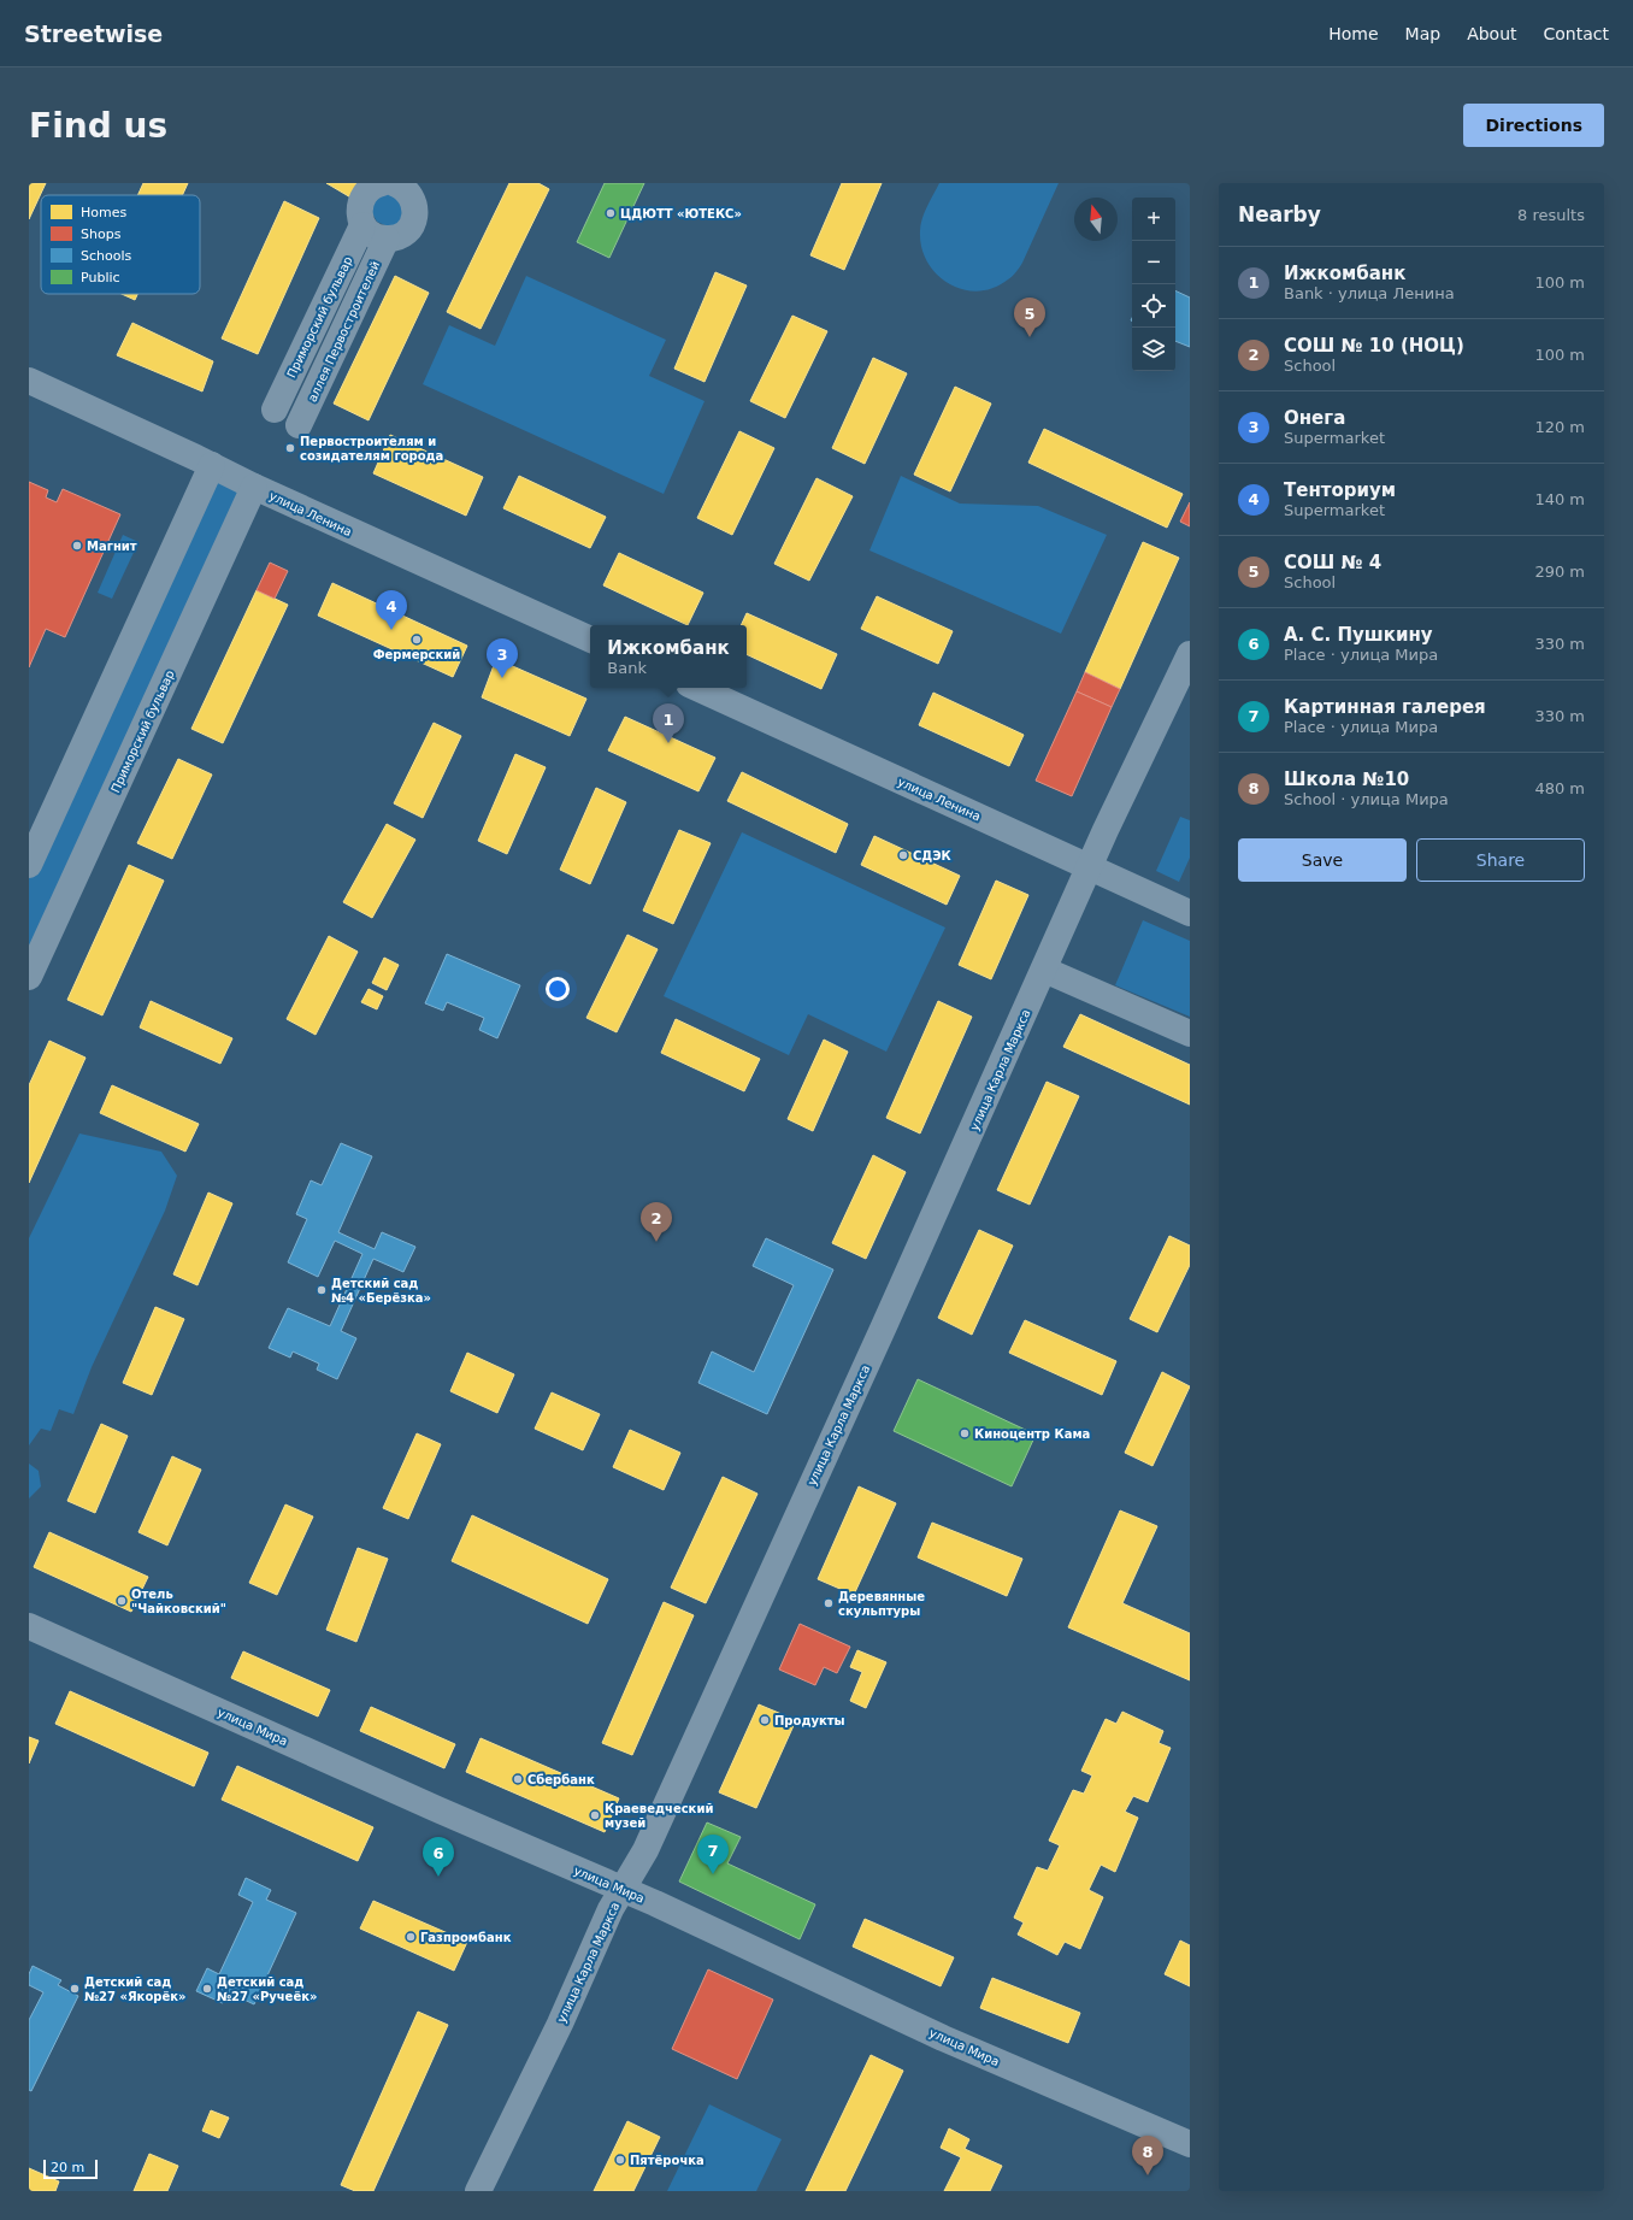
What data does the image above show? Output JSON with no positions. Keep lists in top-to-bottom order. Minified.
{"streets":{"street":["Приморский бульвар","аллея Первостроителей","улица Ленина","улица Карла Маркса","улица Мира"]},"crossings":[["Приморский бульвар","улица Ленина"],["улица Ленина","улица Карла Маркса"],["улица Карла Маркса","улица Мира"]],"places":["ЦДЮТТ «ЮТЕКС»","Первостроителям и созидателям города","Магнит","Фермерский","СДЭК","Детский сад №4 «Берёзка»","Киноцентр Кама","Отель \"Чайковский\"","Деревянные скульптуры","Продукты","Сбербанк","Краеведческий музей","Газпромбанк","Детский сад №27 «Якорёк»","Детский сад №27 «Ручеёк»","Пятёрочка"],"legend":["Homes","Shops","Schools","Public"],"scale_bar":"20 m","north":"top","page":{"header":"Streetwise","nav":["Home","Map","About","Contact"],"buttons":["Directions",["Save","Share"]],"title":"Find us","heading":["Nearby","8 results"],"map_buttons":["+","−"],"list":[{"mark":"1","name":"Ижкомбанк","note":"Bank · улица Ленина","value":"100 m"},{"mark":"2","name":"СОШ № 10 (НОЦ)","note":"School","value":"100 m"},{"mark":"3","name":"Онега","note":"Supermarket","value":"120 m"},{"mark":"4","name":"Тенториум","note":"Supermarket","value":"140 m"},{"mark":"5","name":"СОШ № 4","note":"School","value":"290 m"},{"mark":"6","name":"А. С. Пушкину","note":"Place · улица Мира","value":"330 m"},{"mark":"7","name":"Картинная галерея","note":"Place · улица Мира","value":"330 m"},{"mark":"8","name":"Школа №10","note":"School · улица Мира","value":"480 m"}],"pins":["5","4","3","1","2","7","6","8"],"popup":["Ижкомбанк","Bank"],"scale":"20 m"}}
